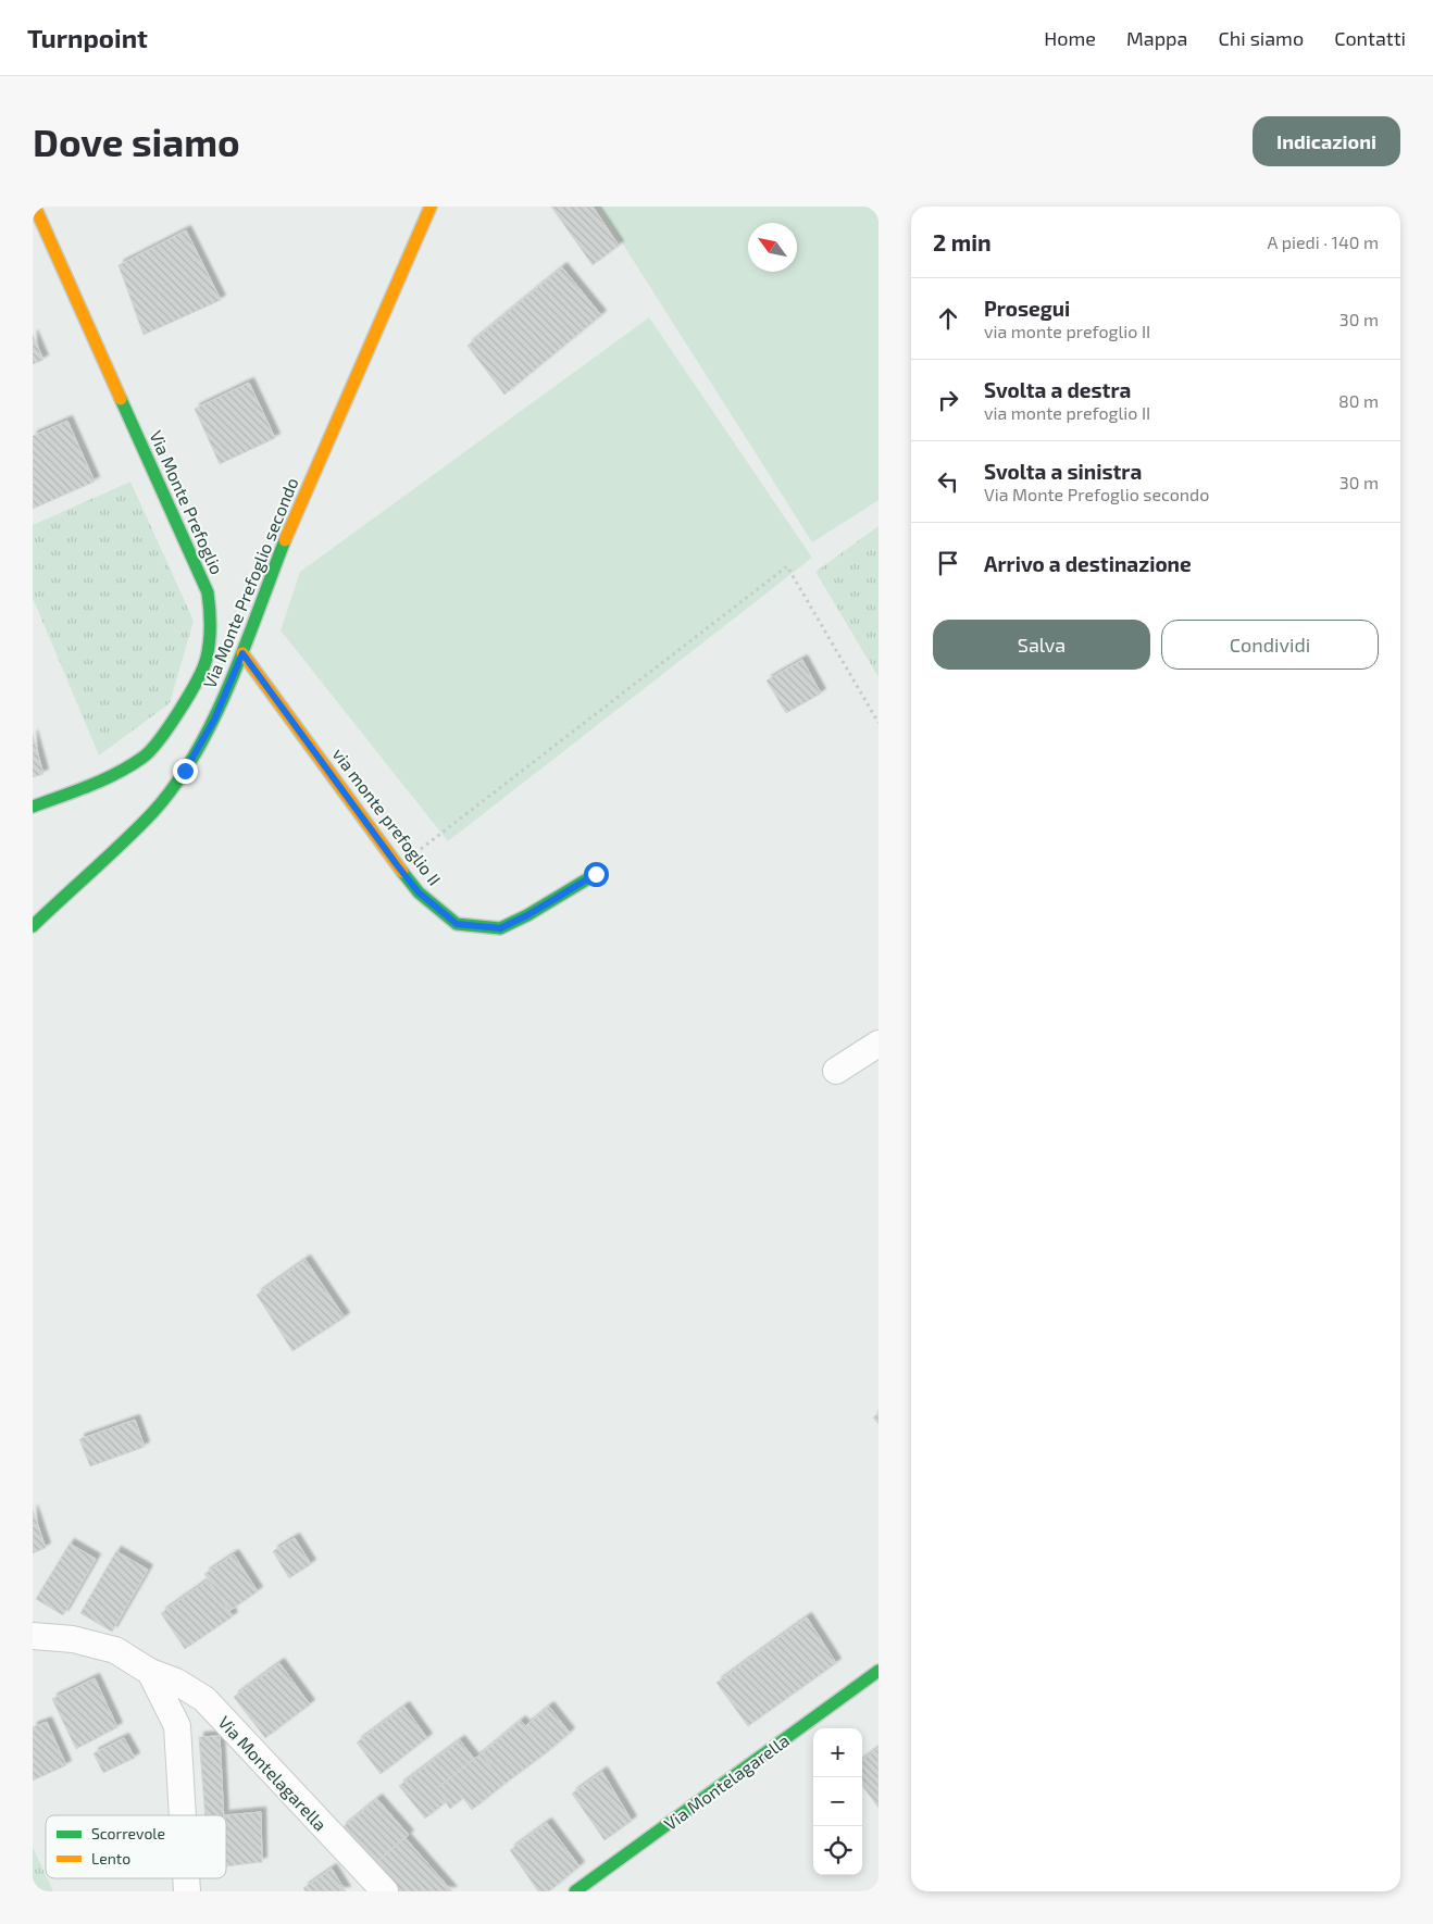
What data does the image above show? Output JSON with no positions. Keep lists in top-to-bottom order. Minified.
{"streets":{"street":["Via Monte Prefoglio","Via Monte Prefoglio secondo","via monte prefoglio II","Via Montelagarella"]},"crossings":[["Via Monte Prefoglio secondo","via monte prefoglio II"]],"legend":["Scorrevole","Lento"],"north":"top left","page":{"header":"Turnpoint","nav":["Home","Mappa","Chi siamo","Contatti"],"buttons":["Indicazioni",["Salva","Condividi"]],"title":"Dove siamo","heading":["2 min","A piedi · 140 m"],"list":[["Prosegui","via monte prefoglio II","30 m"],["Svolta a destra","via monte prefoglio II","80 m"],["Svolta a sinistra","Via Monte Prefoglio secondo","30 m"],"Arrivo a destinazione"],"map_buttons":["+","−"]}}
